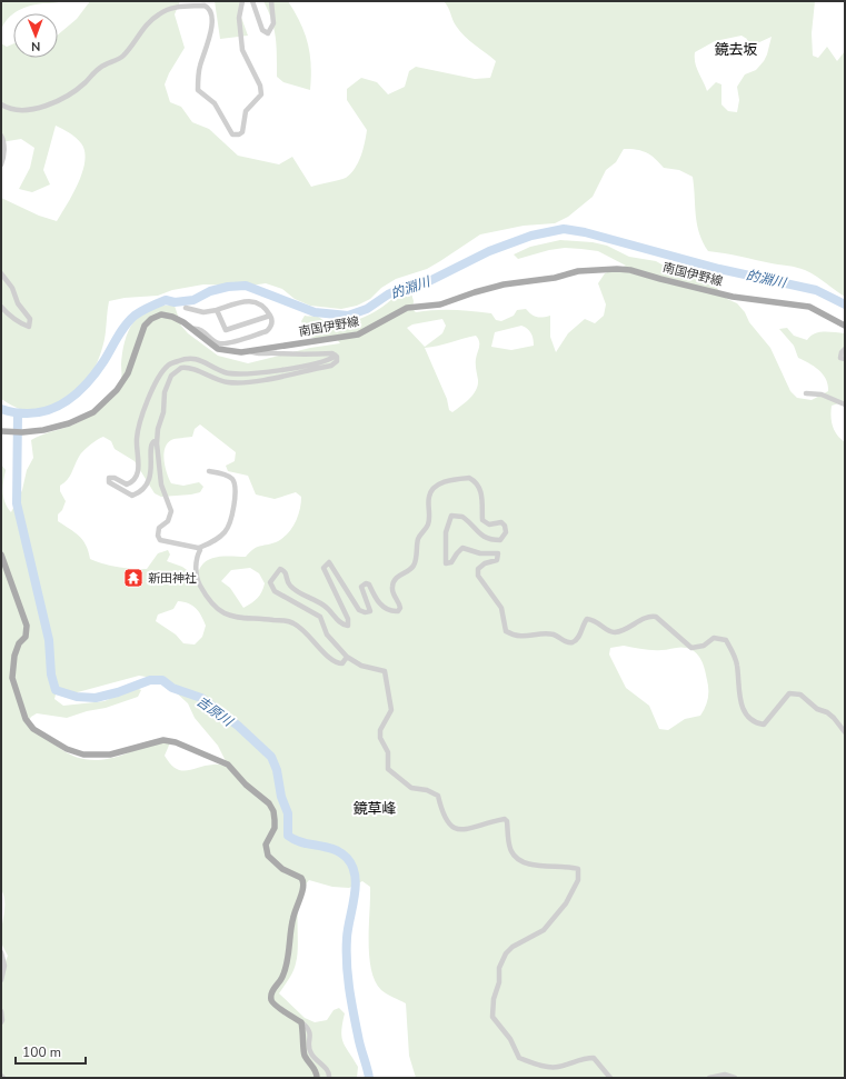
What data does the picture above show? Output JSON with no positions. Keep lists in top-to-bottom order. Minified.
{"streets":{"main road":["南国伊野線"]},"districts":["鏡去坂","鏡草峰"],"water":["的淵川","吉原川"],"places":{"temple":["新田神社"]},"scale_bar":"100 m","north":"bottom"}
